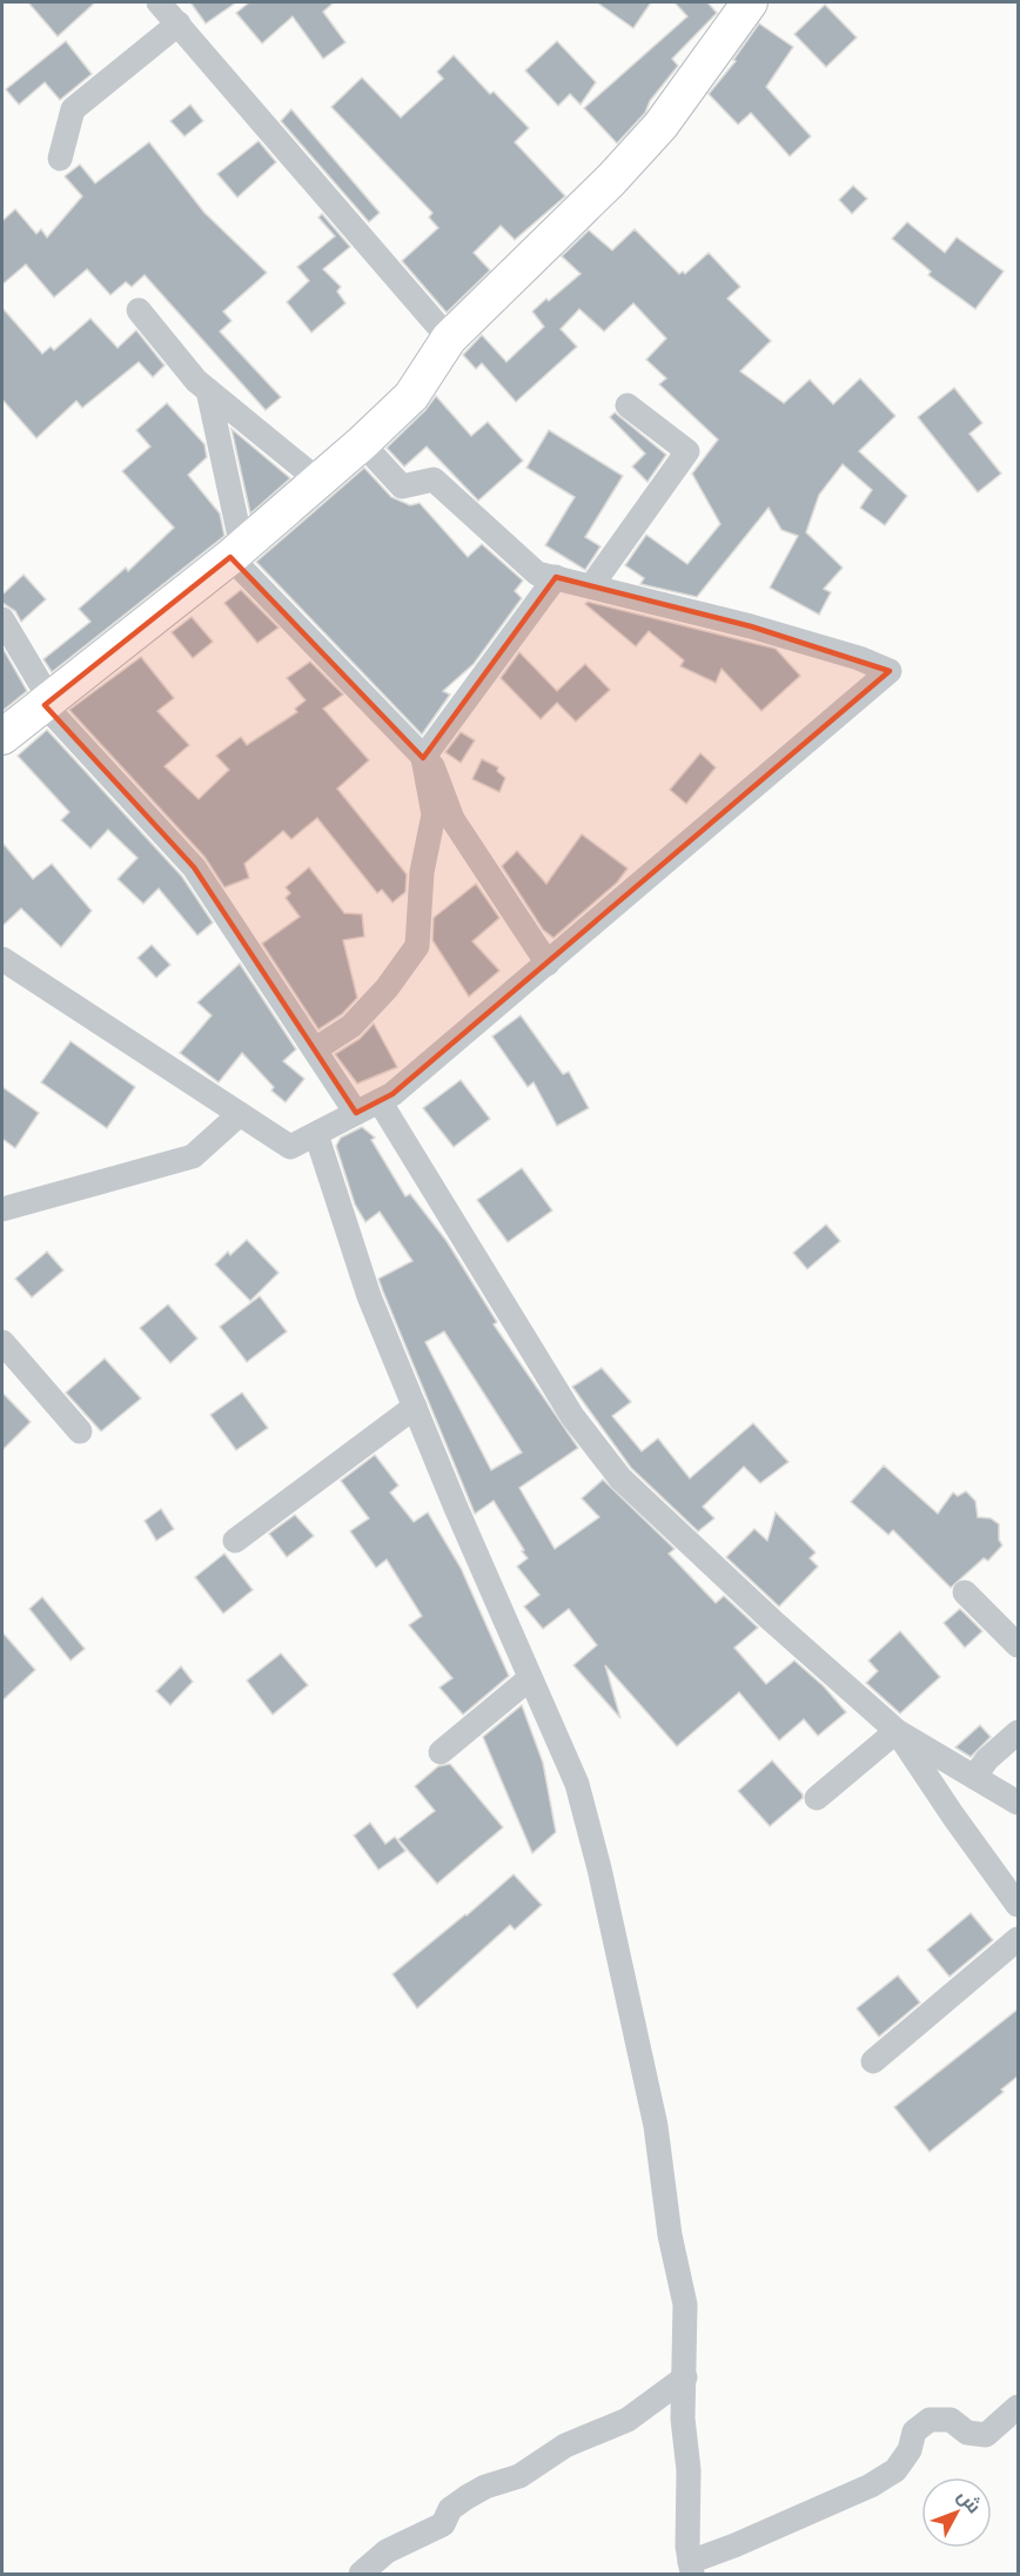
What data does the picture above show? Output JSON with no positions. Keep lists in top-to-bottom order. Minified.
{"north":"top right"}
